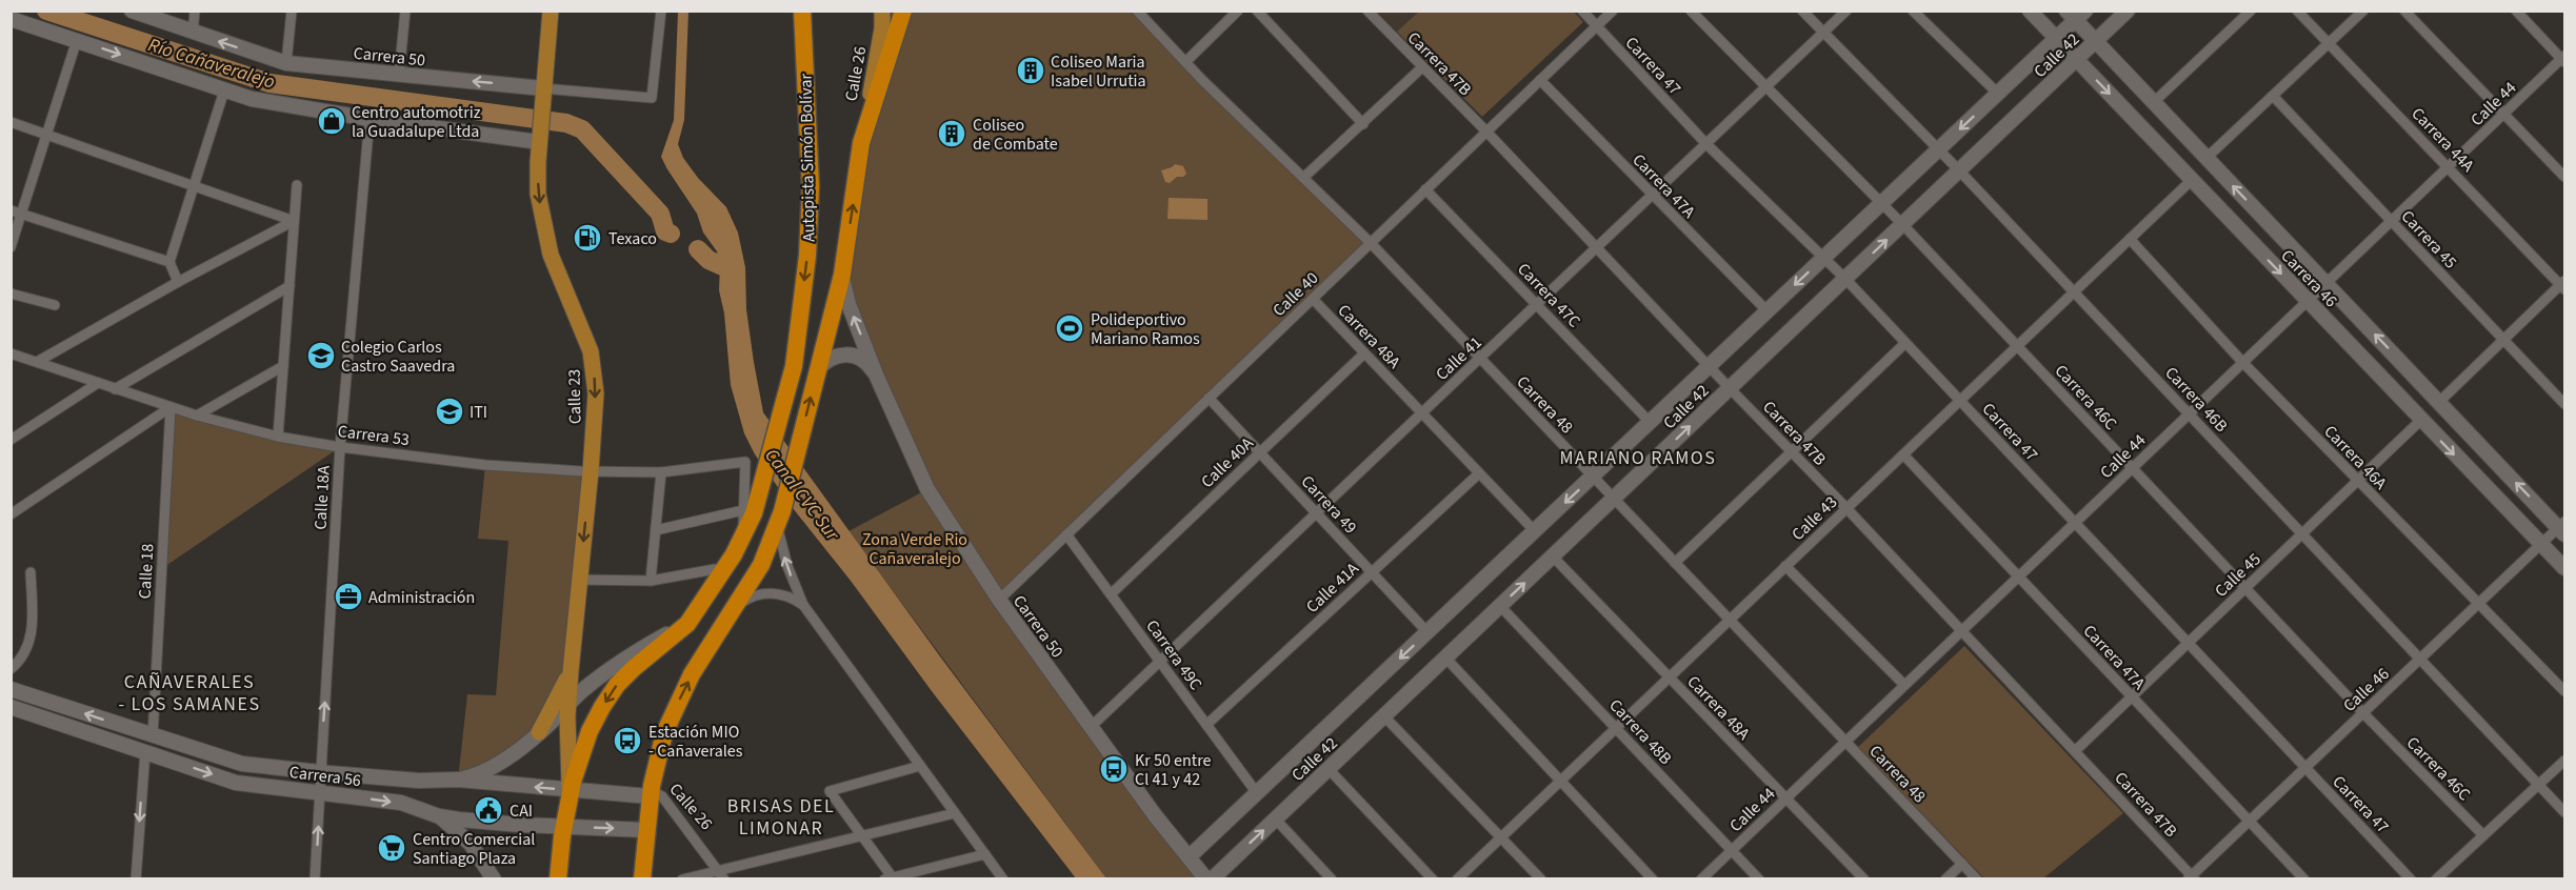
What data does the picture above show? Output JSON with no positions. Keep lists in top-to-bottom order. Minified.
{"streets":{"highway":["Autopista Simón Bolívar"],"main road":["Calle 26","Calle 23"],"street":["Calle 42","Carrera 50","Carrera 47B","Carrera 47","Calle 44","Carrera 44A","Carrera 47A","Carrera 45","Carrera 46","Calle 40","Carrera 47C","Carrera 48A","Calle 41","Carrera 46C","Carrera 46B","Carrera 48","Carrera 53","Carrera 46A","Calle 40A","Calle 18A","Carrera 49","Calle 43","Calle 18","Calle 45","Calle 41A","Carrera 49C","Calle 46","Carrera 48B","Carrera 56"]},"crossings":[["Calle 42","Carrera 50"],["Calle 42","Carrera 47B"],["Calle 42","Carrera 47"],["Calle 42","Carrera 47A"],["Calle 42","Carrera 46"],["Calle 42","Carrera 47C"],["Calle 42","Carrera 48A"],["Calle 42","Carrera 46C"],["Calle 42","Carrera 46B"],["Calle 42","Carrera 48"],["Calle 42","Carrera 49"],["Calle 42","Carrera 49C"],["Calle 42","Carrera 48B"],["Carrera 50","Calle 40"],["Carrera 50","Calle 41"],["Carrera 50","Calle 23"],["Carrera 47B","Calle 44"],["Carrera 47B","Calle 40"],["Carrera 47B","Calle 41"],["Carrera 47B","Calle 43"],["Carrera 47B","Calle 45"],["Carrera 47B","Calle 46"],["Carrera 47","Calle 44"],["Carrera 47","Calle 40"],["Carrera 47","Calle 41"],["Carrera 47","Calle 43"],["Carrera 47","Calle 45"],["Carrera 47","Calle 46"],["Calle 26","Carrera 56"],["Calle 44","Carrera 44A"],["Calle 44","Carrera 47A"],["Calle 44","Carrera 45"],["Calle 44","Carrera 46"],["Calle 44","Carrera 48A"],["Calle 44","Carrera 46C"],["Calle 44","Carrera 46B"],["Calle 44","Carrera 48"],["Calle 44","Carrera 46A"],["Calle 44","Carrera 48B"],["Autopista Simón Bolívar","Calle 23"],["Autopista Simón Bolívar","Carrera 56"],["Carrera 47A","Calle 40"],["Carrera 47A","Calle 41"],["Carrera 47A","Calle 43"],["Carrera 47A","Calle 45"],["Carrera 47A","Calle 46"],["Carrera 46","Calle 43"],["Carrera 46","Calle 45"],["Carrera 46","Calle 46"],["Calle 40","Carrera 47C"],["Calle 40","Carrera 48A"],["Calle 40","Carrera 48"],["Calle 40","Carrera 49"],["Calle 40","Carrera 49C"],["Carrera 47C","Calle 41"],["Carrera 48A","Calle 41"],["Carrera 48A","Calle 40A"],["Carrera 48A","Calle 43"],["Carrera 48A","Calle 41A"],["Calle 41","Carrera 46C"],["Calle 41","Carrera 46B"],["Calle 41","Carrera 48"],["Calle 41","Carrera 49"],["Calle 41","Carrera 49C"],["Calle 23","Carrera 53"],["Calle 23","Carrera 56"],["Carrera 46C","Calle 43"],["Carrera 46C","Calle 45"],["Carrera 46C","Calle 46"],["Carrera 46B","Calle 43"],["Carrera 46B","Calle 45"],["Carrera 46B","Calle 46"],["Carrera 48","Calle 43"],["Carrera 53","Calle 18A"],["Carrera 53","Calle 18"],["Carrera 46A","Calle 43"],["Carrera 46A","Calle 45"],["Carrera 46A","Calle 46"],["Calle 40A","Carrera 49"],["Calle 40A","Carrera 49C"],["Calle 18A","Carrera 56"],["Carrera 49","Calle 41A"],["Calle 43","Carrera 48B"],["Calle 18","Carrera 56"],["Calle 41A","Carrera 49C"]],"one_way":["Calle 23","Calle 18A"],"districts":["MARIANO RAMOS","CAÑAVERALES - LOS SAMANES","BRISAS DEL LIMONAR"],"water":["Río Cañaveralejo","Canal CVC Sur"],"parks":["Zona Verde Rio Cañaveralejo"],"places":{"building":["Coliseo Maria Isabel Urrutia","Coliseo de Combate"],"shop":["Centro automotriz la Guadalupe Ltda"],"fuel station":["Texaco"],"sports":["Polideportivo Mariano Ramos"],"school or university":["Colegio Carlos Castro Saavedra","ITI"],"office":["Administración"],"bus stop":["Estación MIO - Cañaverales","Kr 50 entre Cl 41 y 42"],"public building":["CAI"],"supermarket":["Centro Comercial Santiago Plaza"]}}
